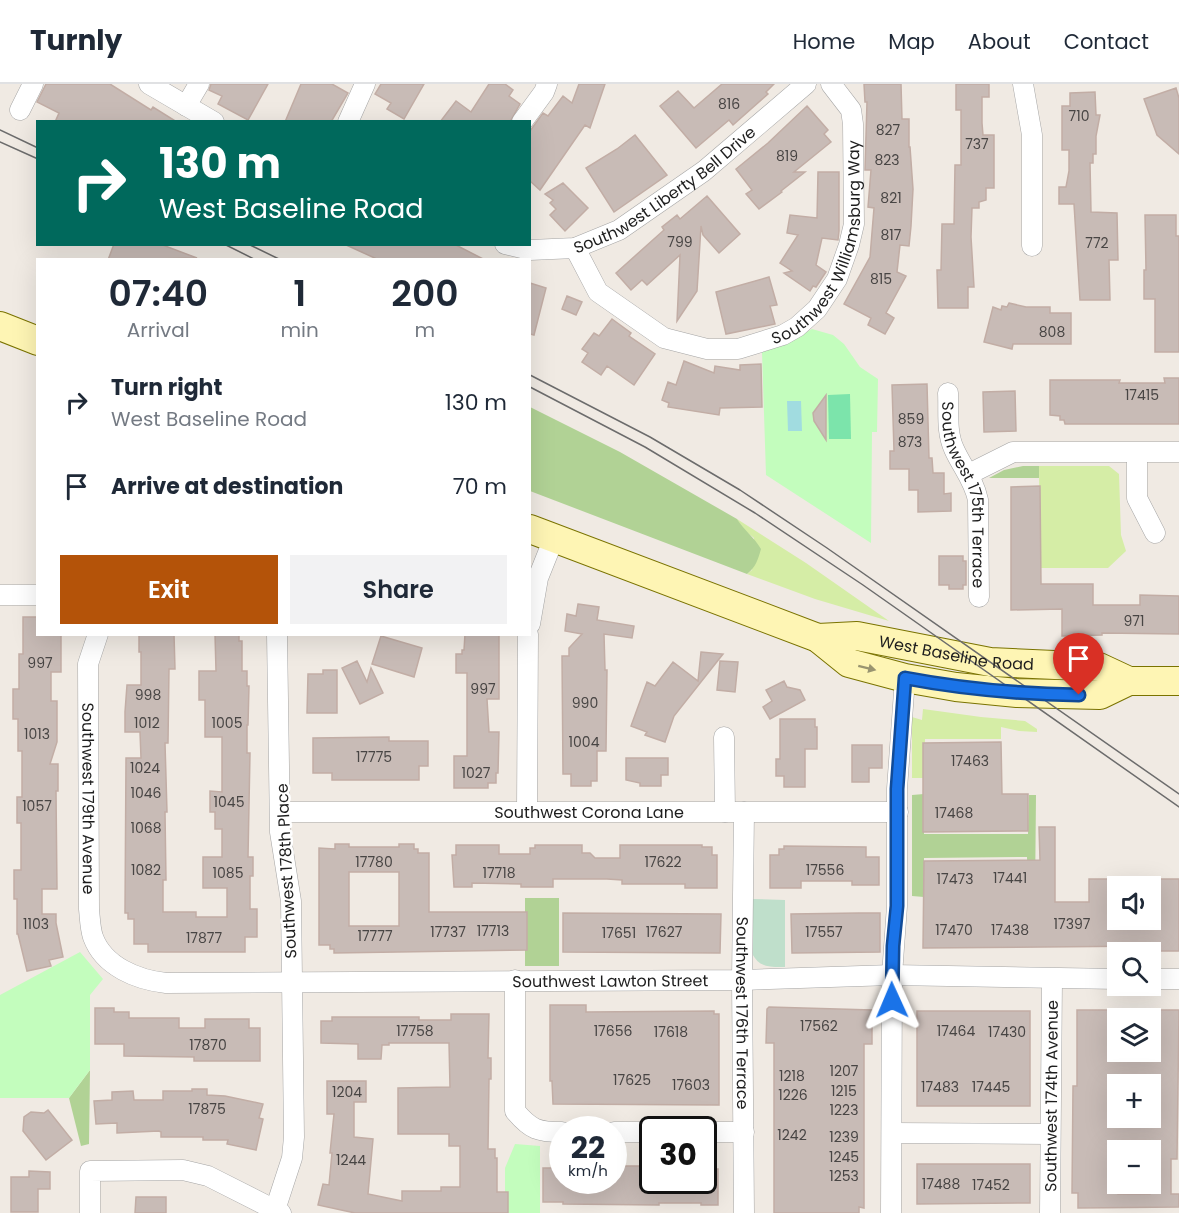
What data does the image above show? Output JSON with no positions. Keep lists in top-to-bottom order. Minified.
{"streets":{"main road":["West Baseline Road"],"street":["Southwest Liberty Bell Drive","Southwest Williamsburg Way","Southwest 175th Terrace","Southwest 179th Avenue","Southwest Corona Lane","Southwest 178th Place","Southwest Lawton Street","Southwest 176th Terrace","Southwest 174th Avenue"]},"crossings":[["Southwest Liberty Bell Drive","Southwest Williamsburg Way"],["Southwest 179th Avenue","Southwest Lawton Street"],["Southwest Corona Lane","Southwest 178th Place"],["Southwest Corona Lane","Southwest 176th Terrace"],["Southwest 178th Place","Southwest Lawton Street"],["Southwest Lawton Street","Southwest 176th Terrace"],["Southwest Lawton Street","Southwest 174th Avenue"]],"house_numbers":["816","710","827","737","819","823","821","817","799","772","815","808","17415","859","873","971","997","997","998","990","1012","1005","1013","1004","17775","17463","1024","1027","1046","1045","1057","17468","1068","17780","17622","1082","17556","1085","17718","17441","17473","1103","17397","17470","17438","17713","17737","17627","17557","17651","17777","17877","17562","17758","17656","17464","17618","17430","17870","1207","1218","17625","17603","17483","17445","1215","1204","1226","17875","1223","1242","1239","1245","1244","1253","17488","17452"],"page":{"header":"Turnly","nav":["Home","Map","About","Contact"],"turn":["130 m","West Baseline Road"],"eta":["07:40","Arrival","1","min","200","m"],"list":[{"name":"Turn right","note":"West Baseline Road","value":"130 m"},{"name":"Arrive at destination","value":"70 m"}],"buttons":["Exit","Share"],"map_buttons":["+","−"],"speed":"22 km/h","limit":"30"}}
